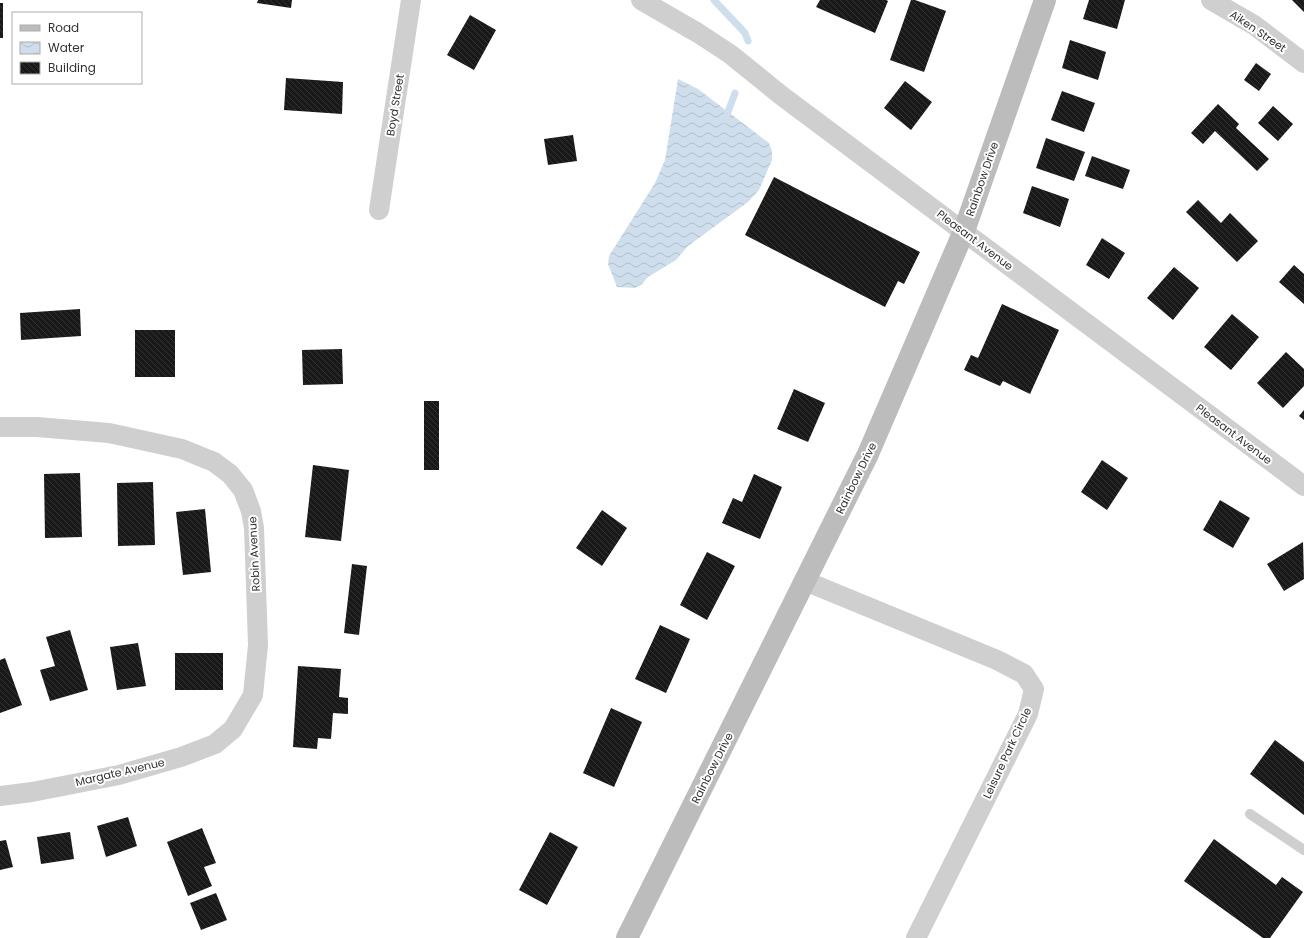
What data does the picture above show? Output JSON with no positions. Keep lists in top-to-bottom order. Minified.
{"streets":{"main road":["Rainbow Drive"],"street":["Aiken Street","Boyd Street","Pleasant Avenue","Robin Avenue","Leisure Park Circle","Margate Avenue"]},"crossings":[["Rainbow Drive","Pleasant Avenue"],["Rainbow Drive","Leisure Park Circle"],["Robin Avenue","Margate Avenue"]],"legend":["Road","Water","Building"]}
